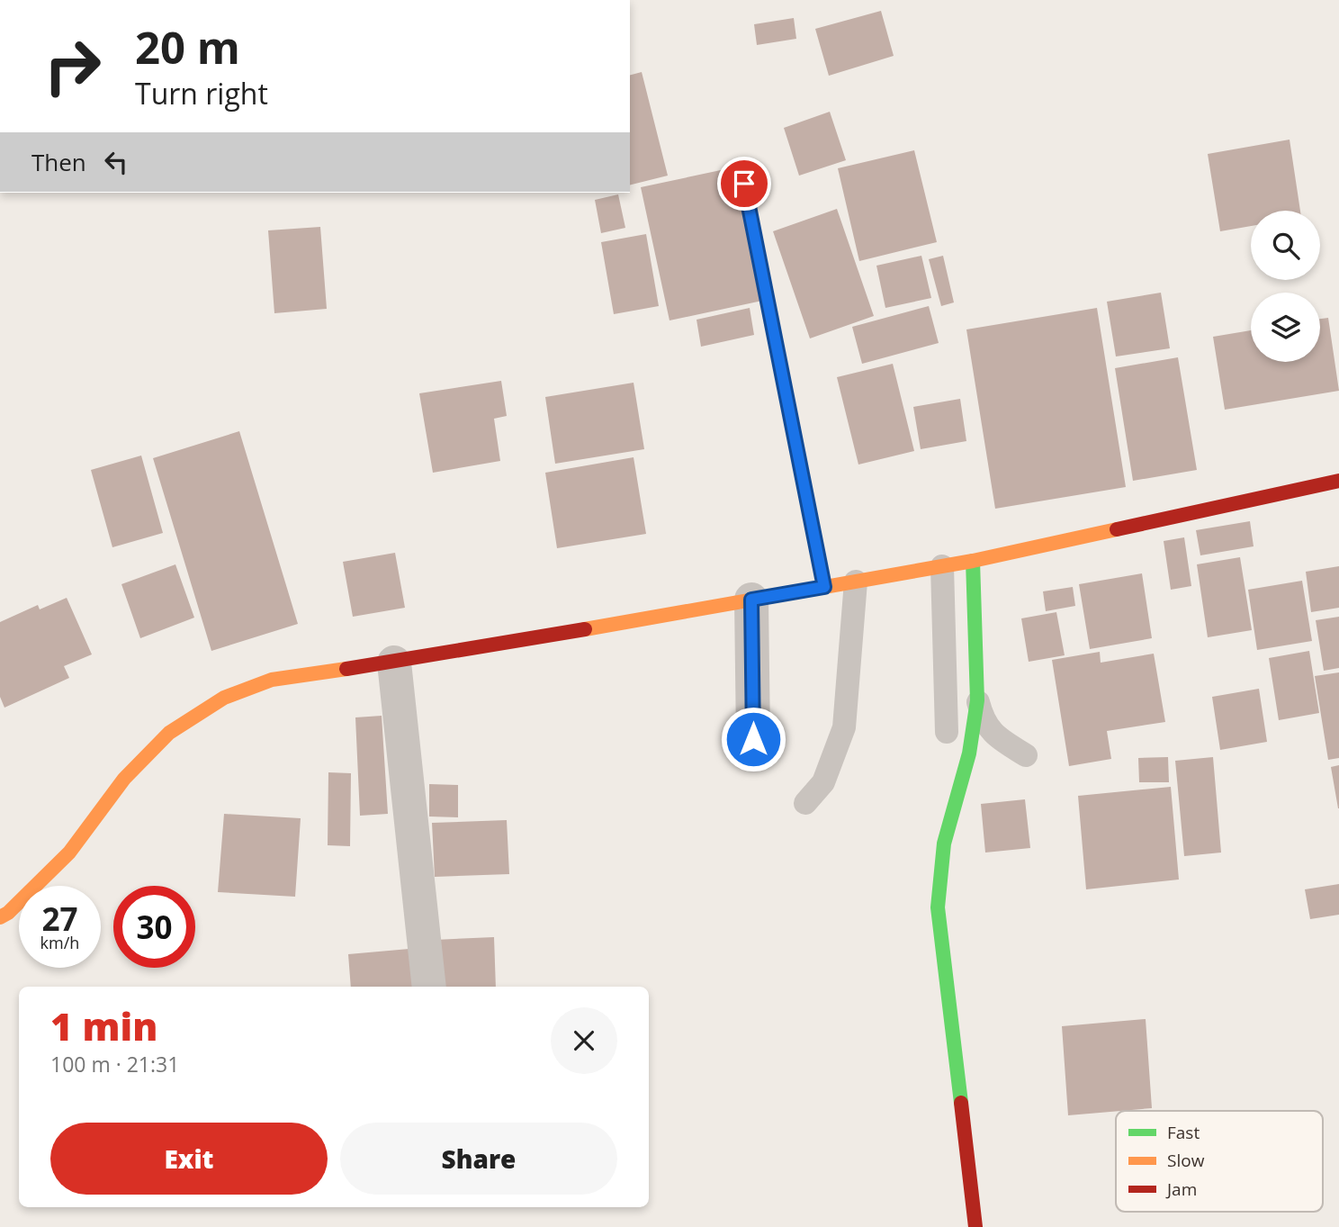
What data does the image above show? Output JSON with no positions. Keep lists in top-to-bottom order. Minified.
{"legend":["Fast","Slow","Jam"],"page":{"turn":["20 m","Turn right"],"then":"Then","speed":"27 km/h","limit":"30","heading":["1 min","100 m · 21:31"],"buttons":["Exit","Share"]}}
